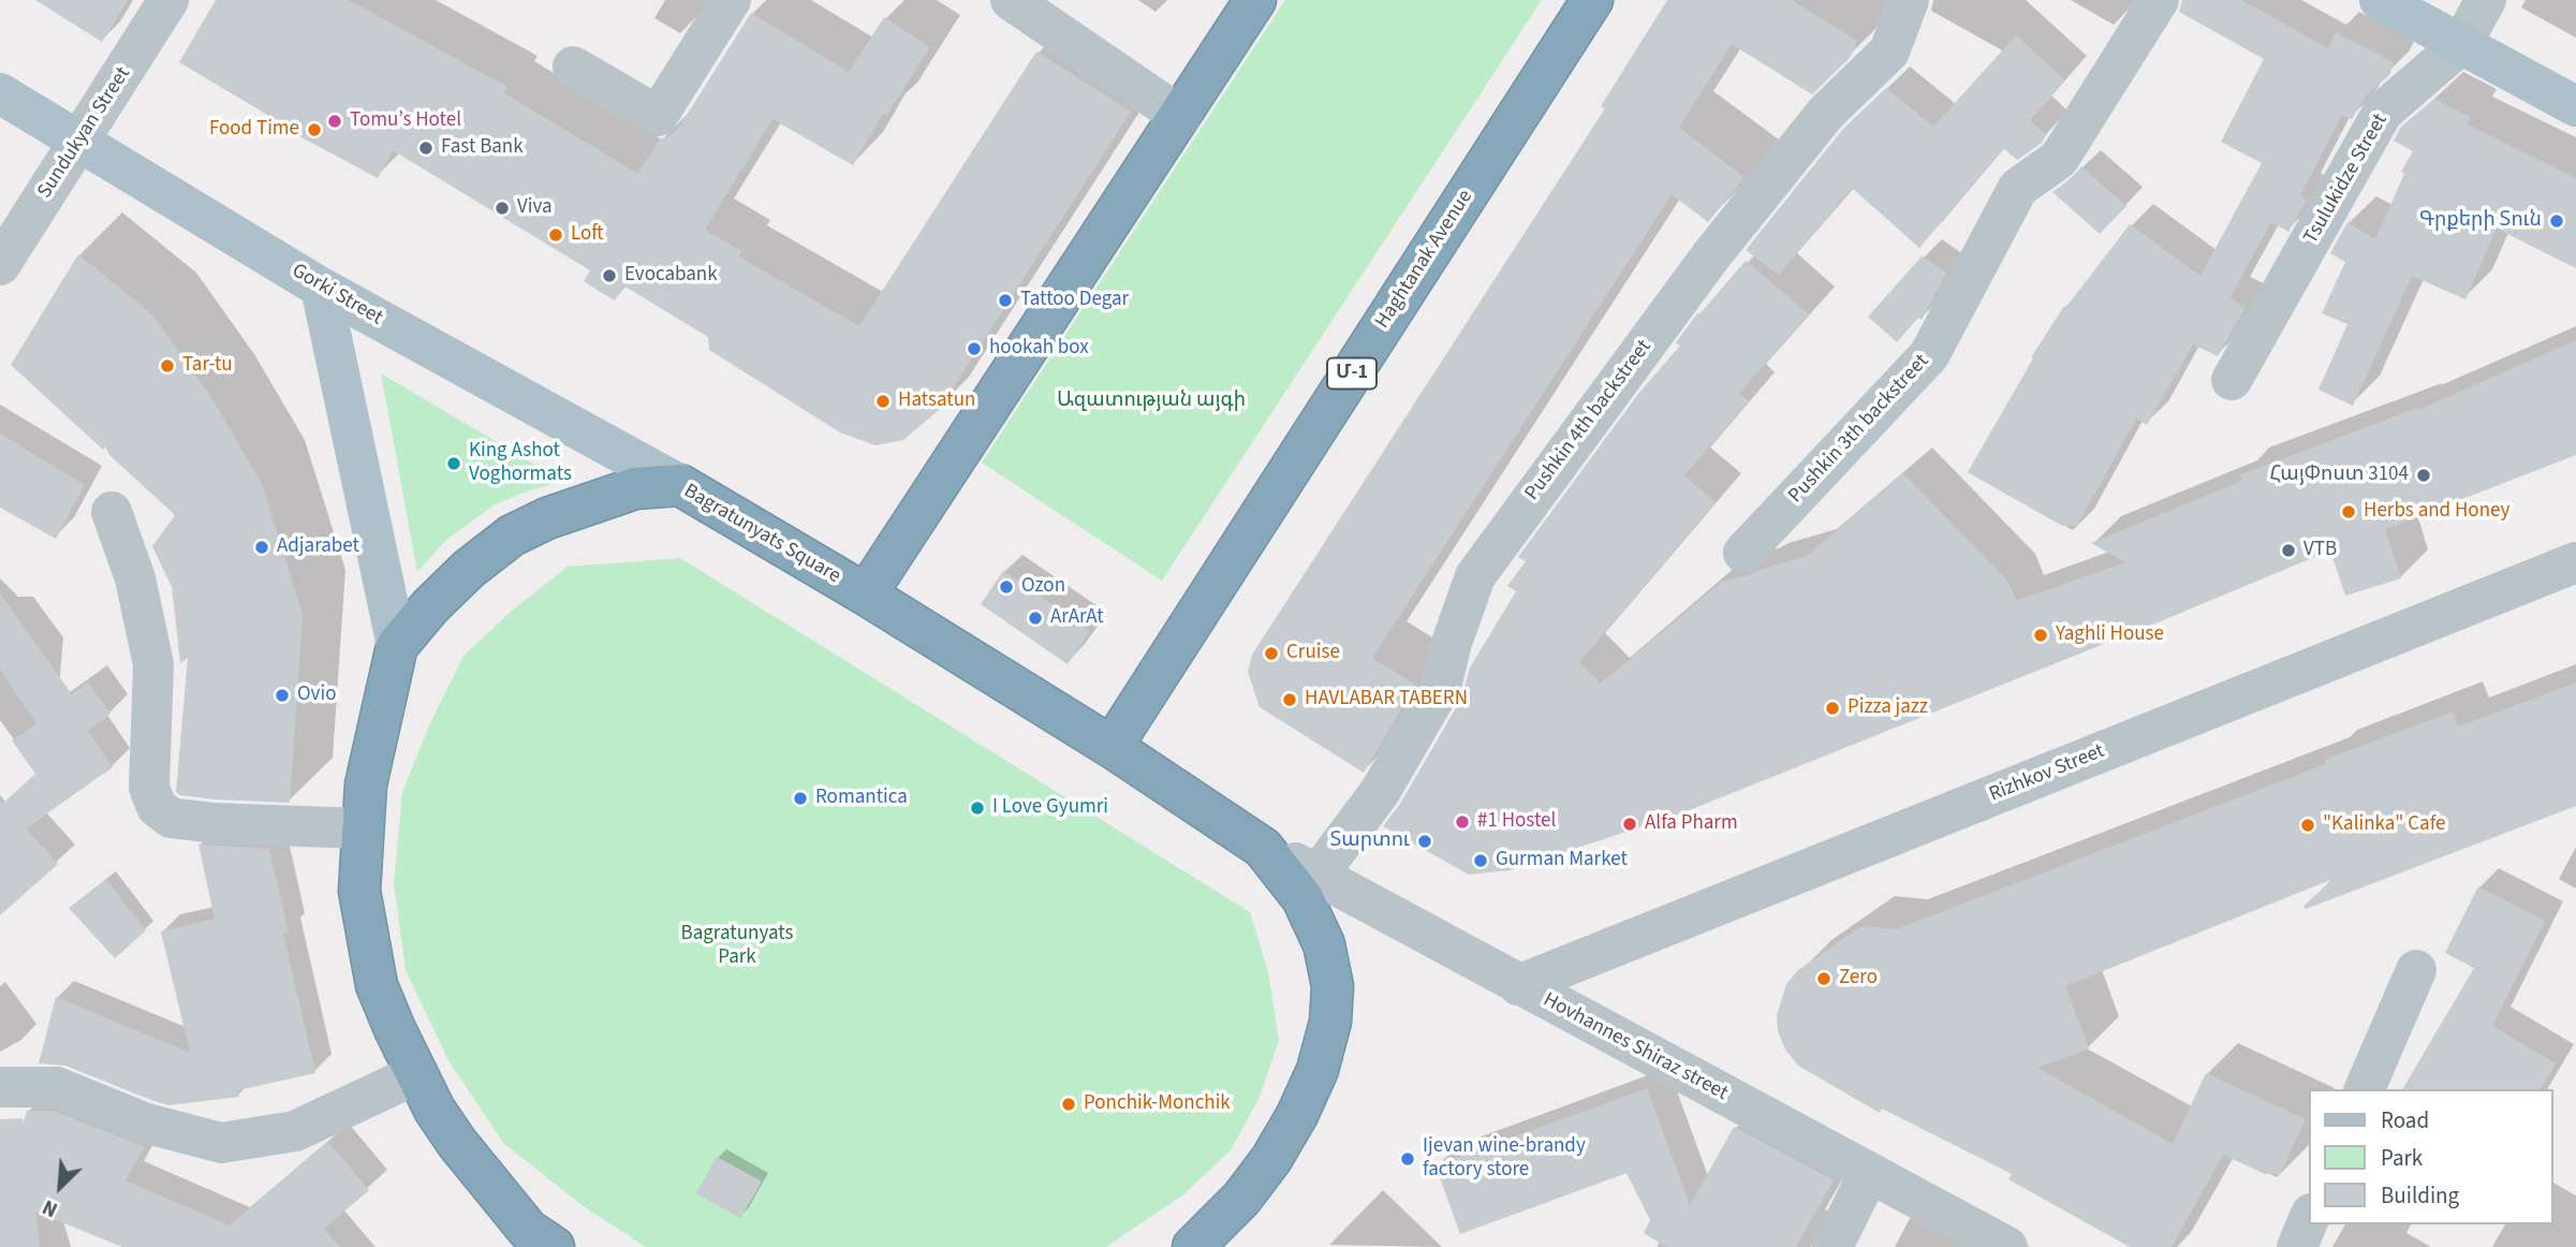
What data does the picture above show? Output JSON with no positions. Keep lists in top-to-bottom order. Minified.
{"streets":{"highway":["Haghtanak Avenue","Մ-1","Bagratunyats Square"],"main road":["Gorki Street"],"street":["Sundukyan Street","Tsulukidze Street","Pushkin 4th backstreet","Pushkin 3th backstreet","Rizhkov Street","Hovhannes Shiraz street"]},"crossings":[["Sundukyan Street","Gorki Street"],["Haghtanak Avenue","Bagratunyats Square"],["Gorki Street","Bagratunyats Square"],["Pushkin 4th backstreet","Hovhannes Shiraz street"],["Bagratunyats Square","Hovhannes Shiraz street"],["Rizhkov Street","Hovhannes Shiraz street"]],"parks":["Ազատության այգի","Bagratunyats Park"],"places":["Tomu’s Hotel","Food Time","Fast Bank","Viva","Գրքերի Տուն","Loft","Evocabank","Tattoo Degar","hookah box","Tar-tu","Hatsatun","King Ashot Voghormats","ՀայՓոստ 3104","Herbs and Honey","Adjarabet","VTB","Ozon","ArArAt","Yaghli House","Cruise","Ovio","HAVLABAR TABERN","Pizza jazz","Romantica","I Love Gyumri","#1 Hostel","Alfa Pharm","\"Kalinka\" Cafe","Տարտու","Gurman Market","Zero","Ponchik-Monchik","Ijevan wine-brandy factory store"],"legend":["Road","Park","Building"],"north":"bottom left"}
